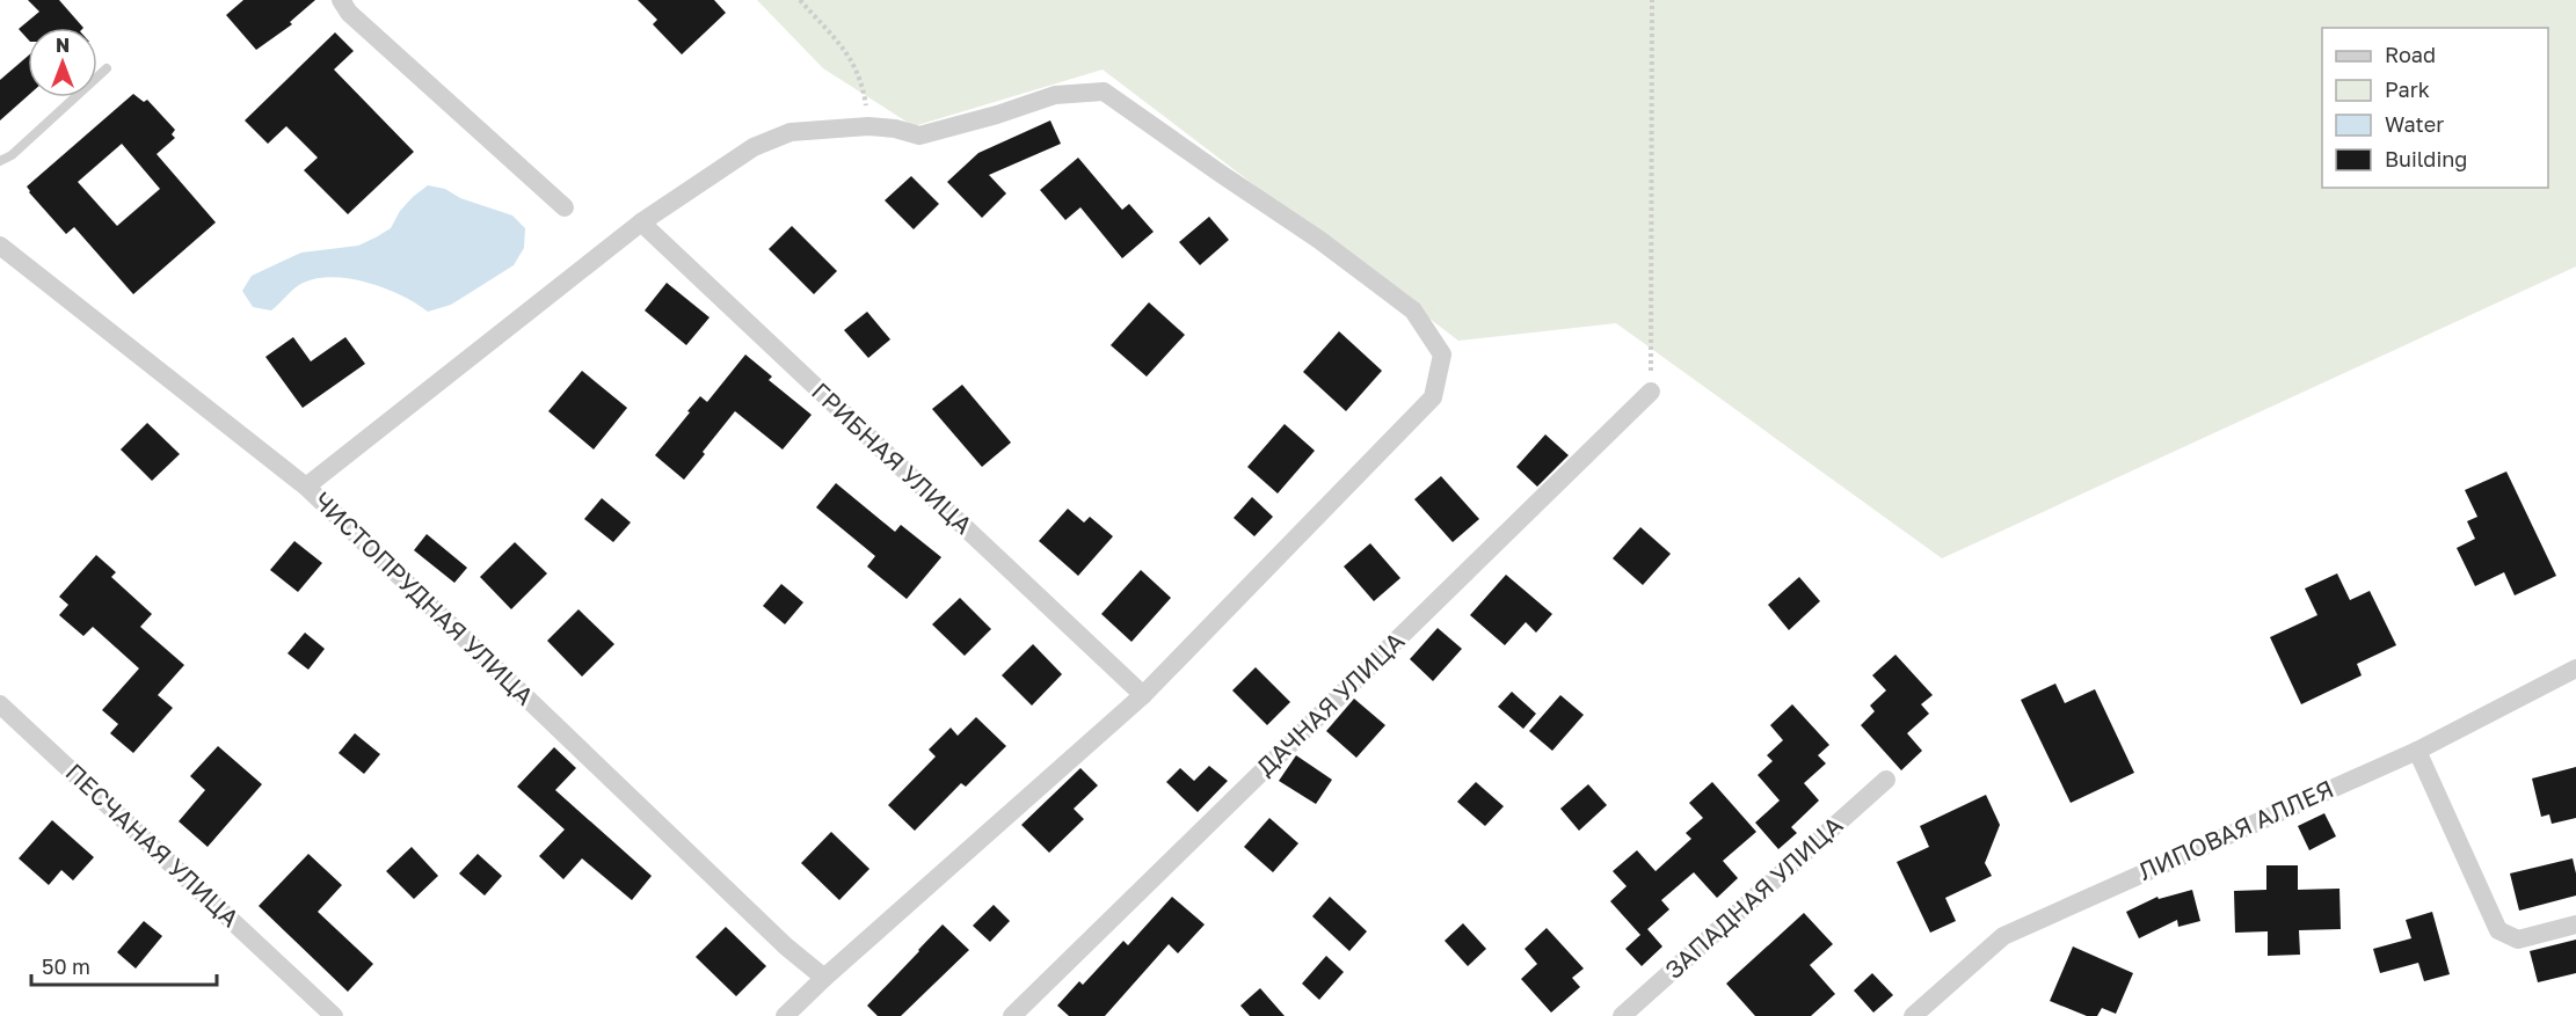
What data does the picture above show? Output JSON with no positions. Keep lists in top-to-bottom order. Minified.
{"streets":{"street":["ГРИБНАЯ УЛИЦА","ЧИСТОПРУДНАЯ УЛИЦА","ДАЧНАЯ УЛИЦА","ЛИПОВАЯ АЛЛЕЯ","ПЕСЧАНАЯ УЛИЦА","ЗАПАДНАЯ УЛИЦА"]},"legend":["Road","Park","Water","Building"],"scale_bar":"50 m","north":"top"}
